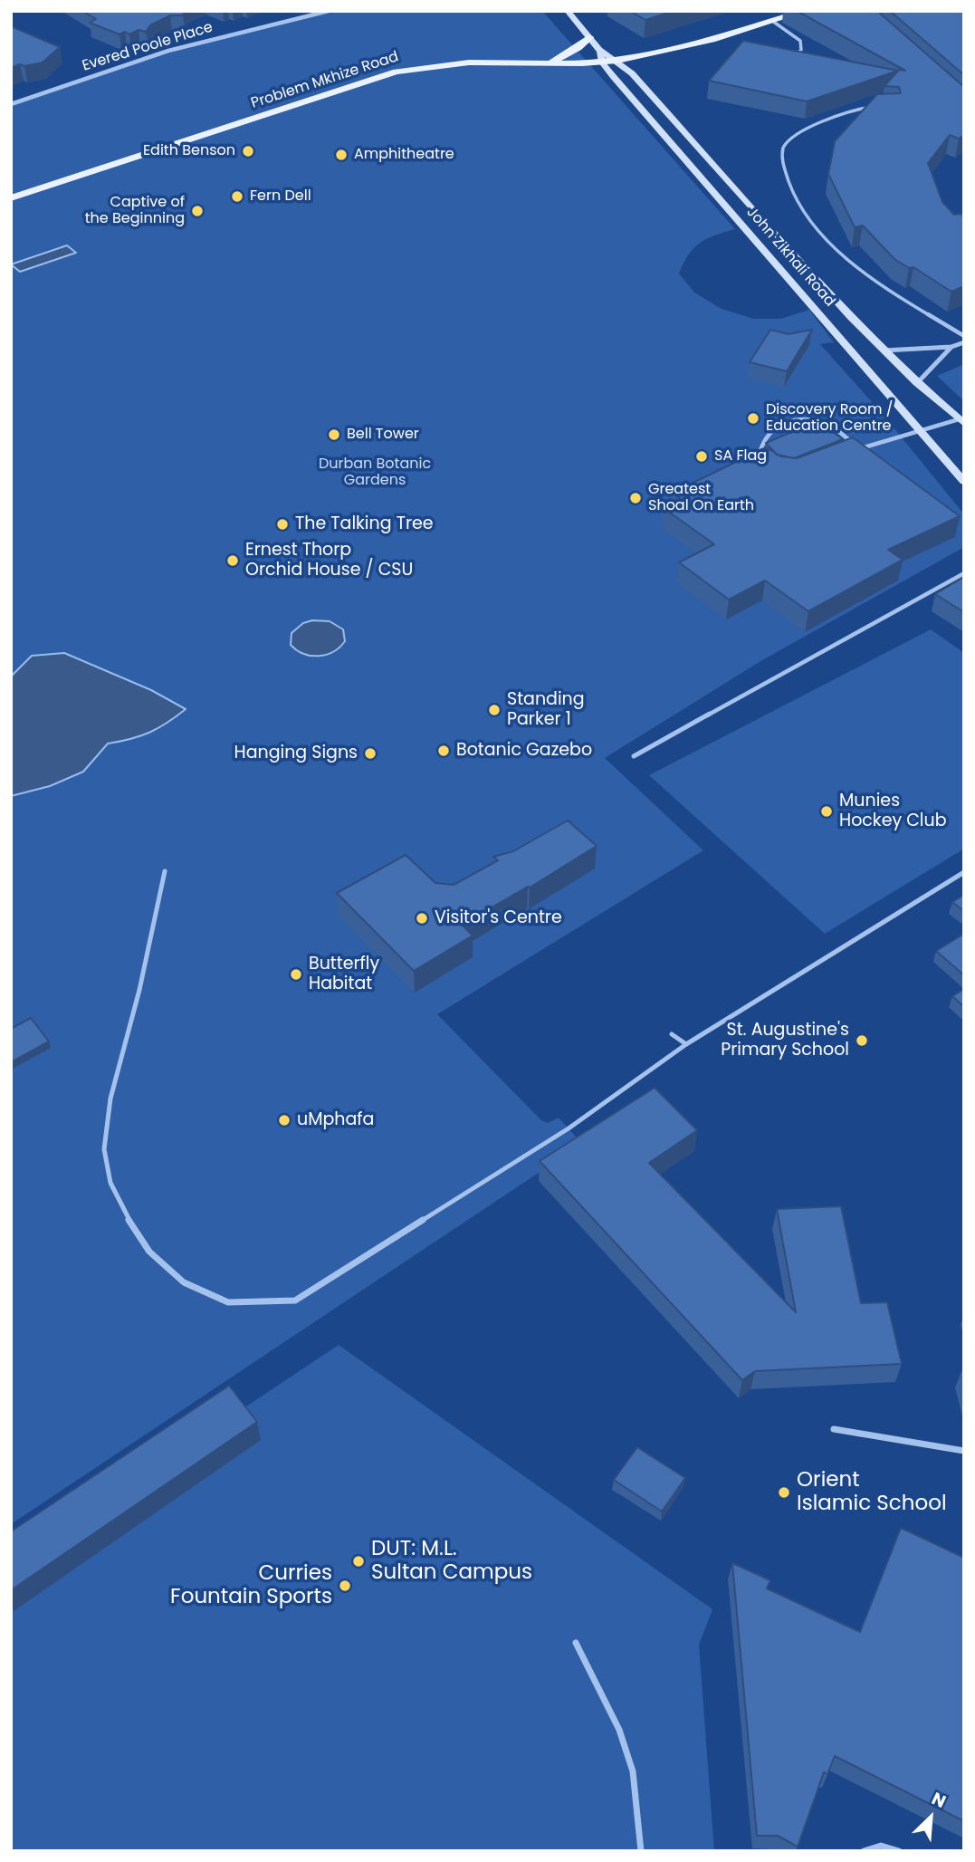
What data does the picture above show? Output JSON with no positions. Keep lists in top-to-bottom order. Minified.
{"streets":{"main road":["Problem Mkhize Road","John Zikhali Road"],"street":["Evered Poole Place"]},"crossings":[["Problem Mkhize Road","John Zikhali Road"]],"parks":["Durban Botanic Gardens"],"places":["Edith Benson","Amphitheatre","Fern Dell","Captive of the Beginning","Discovery Room / Education Centre","Bell Tower","SA Flag","Greatest Shoal On Earth","The Talking Tree","Ernest Thorp Orchid House / CSU","Standing Parker 1","Botanic Gazebo","Hanging Signs","Munies Hockey Club","Visitor's Centre","Butterfly Habitat","St. Augustine's Primary School","uMphafa","Orient Islamic School","DUT: M.L. Sultan Campus","Curries Fountain Sports"],"north":"top right"}
